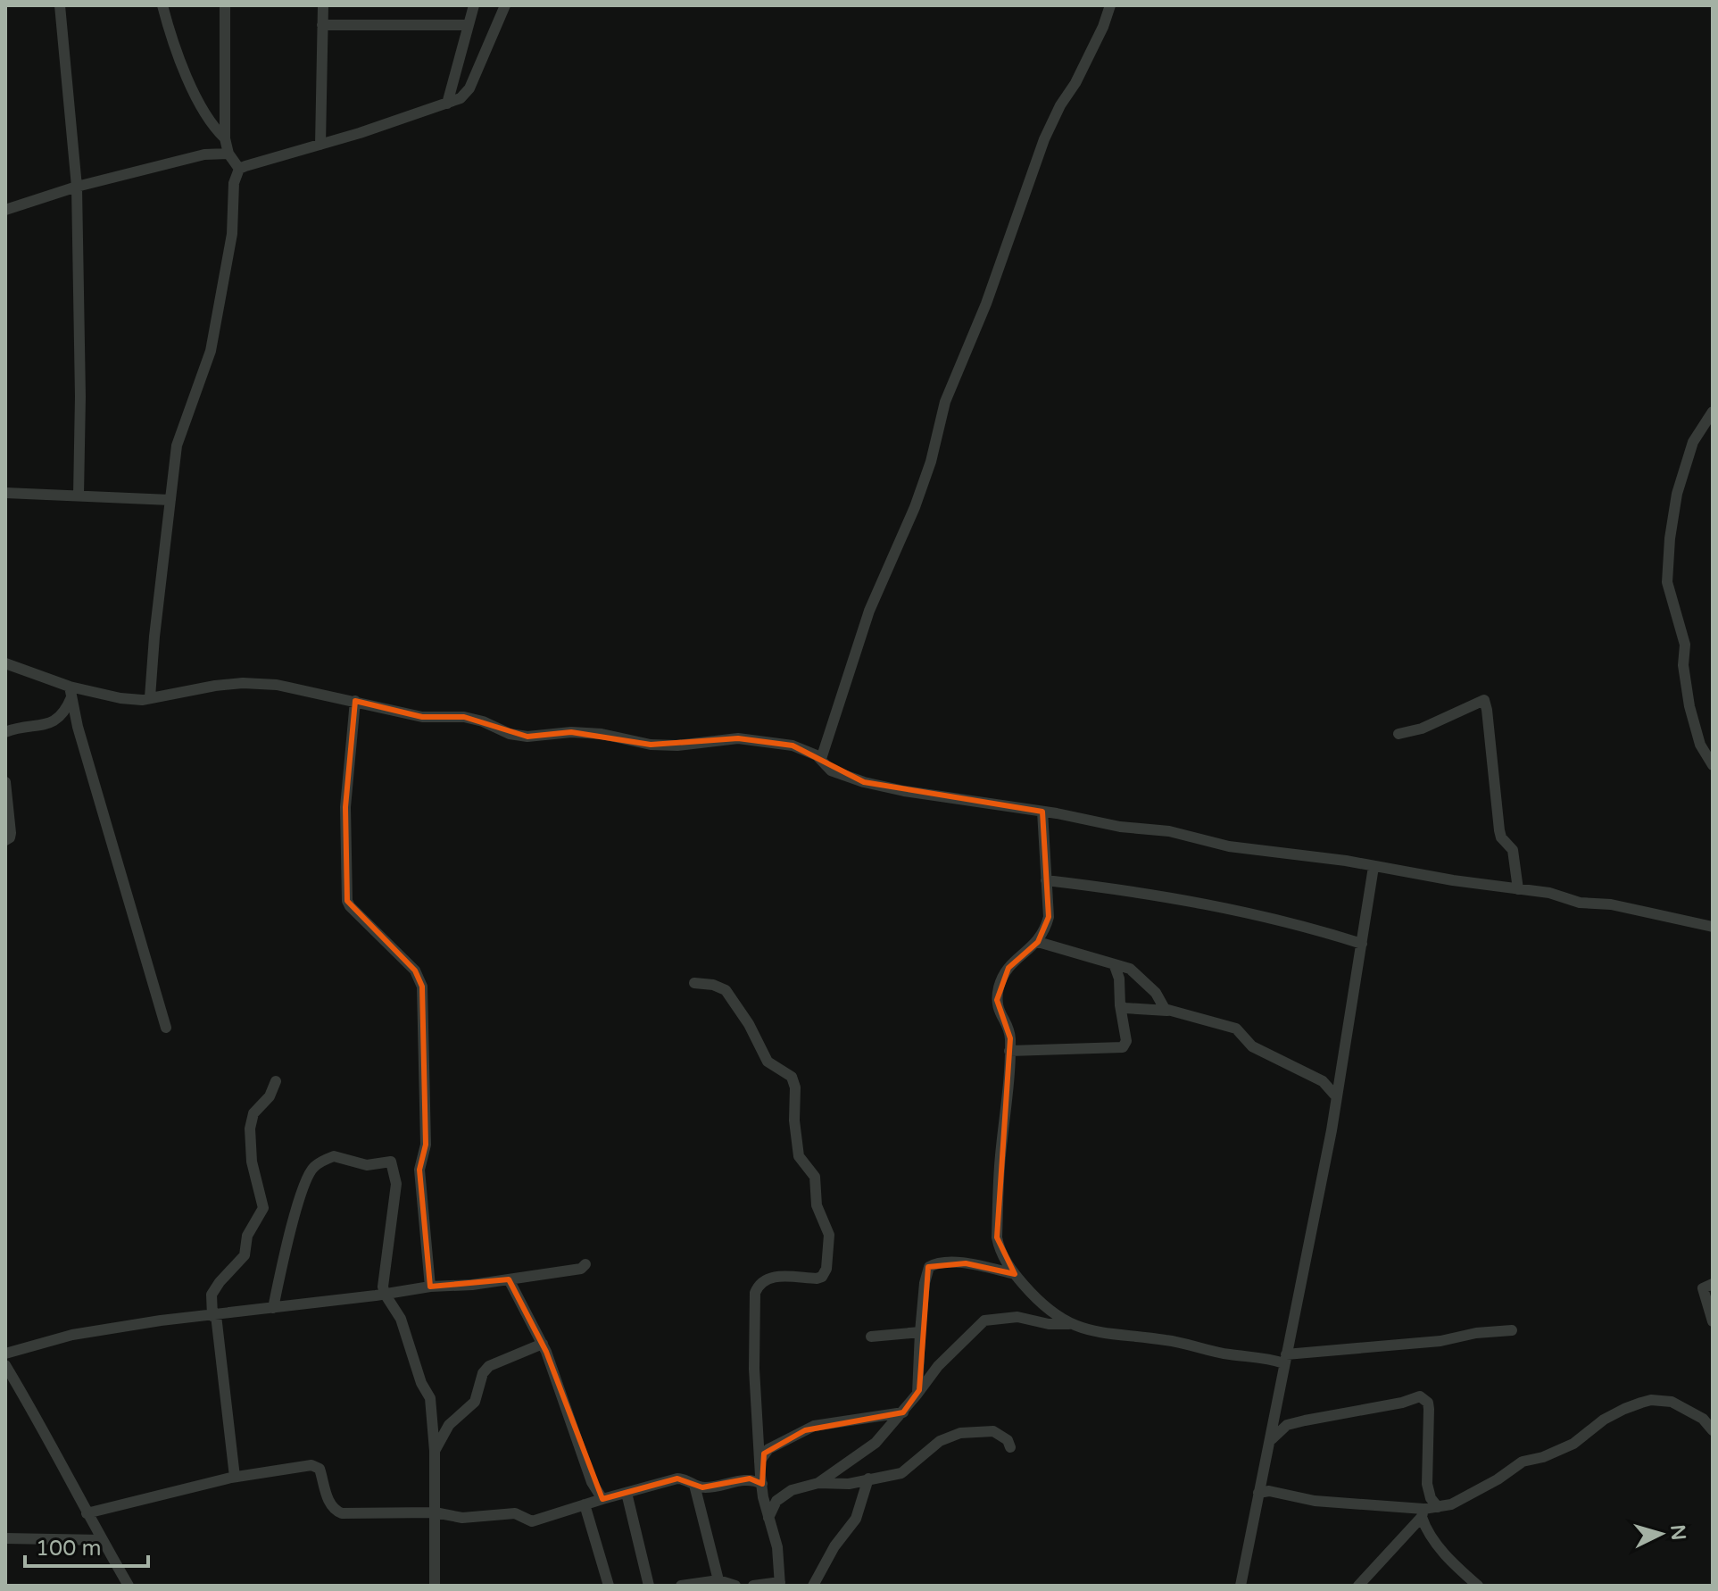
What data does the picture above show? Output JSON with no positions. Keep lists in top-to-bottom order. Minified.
{"scale_bar":"100 m","north":"right"}
